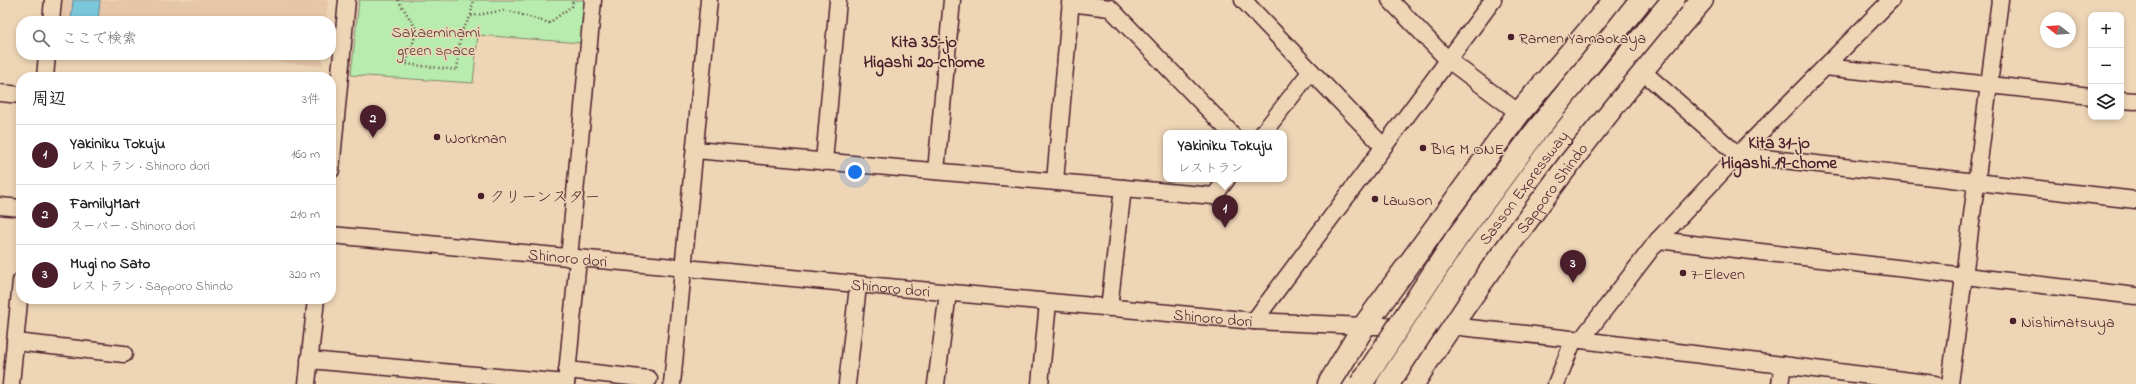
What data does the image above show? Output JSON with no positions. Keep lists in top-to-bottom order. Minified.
{"streets":{"highway":["Sasson Expressway","Sapporo Shindo"],"street":["Shinoro dori"]},"crossings":[["Sapporo Shindo","Shinoro dori"]],"districts":["Kita 35-jo Higashi 20-chome","Kita 31-jo Higashi 19-chome"],"parks":["Sakaeminami green space"],"places":["Ramen Yamaokaya","Workman","BIG M ONE","クリーンスター","Lawson","7-Eleven","Nishimatsuya"],"north":"left","page":{"map_buttons":["+","−"],"search":"ここで検索","heading":["周辺","3件"],"pins":["2","1","3"],"list":[{"mark":"1","name":"Yakiniku Tokuju","note":"レストラン · Shinoro dori","value":"160 m"},{"mark":"2","name":"FamilyMart","note":"スーパー · Shinoro dori","value":"210 m"},{"mark":"3","name":"Mugi no Sato","note":"レストラン · Sapporo Shindo","value":"320 m"}],"popup":["Yakiniku Tokuju","レストラン"]}}
